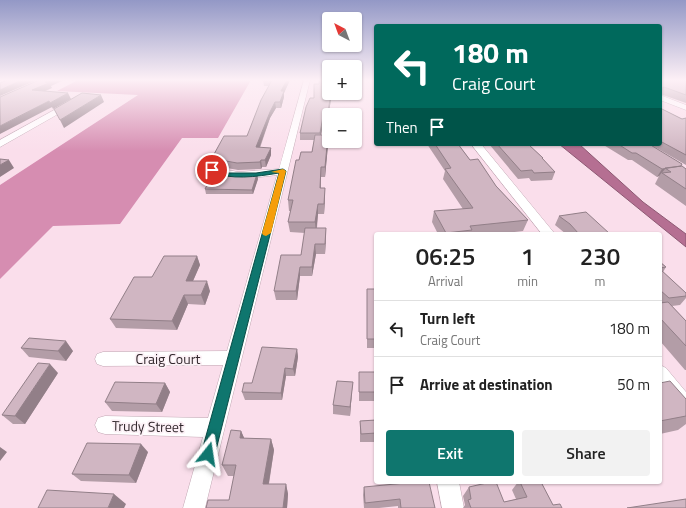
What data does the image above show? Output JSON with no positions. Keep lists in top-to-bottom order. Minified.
{"streets":{"street":["Craig Court","Trudy Street"]},"north":"top left","page":{"map_buttons":["+","−"],"turn":["180 m","Craig Court"],"then":"Then","eta":["06:25","Arrival","1","min","230","m"],"list":[{"name":"Turn left","note":"Craig Court","value":"180 m"},{"name":"Arrive at destination","value":"50 m"}],"buttons":["Exit","Share"]}}
